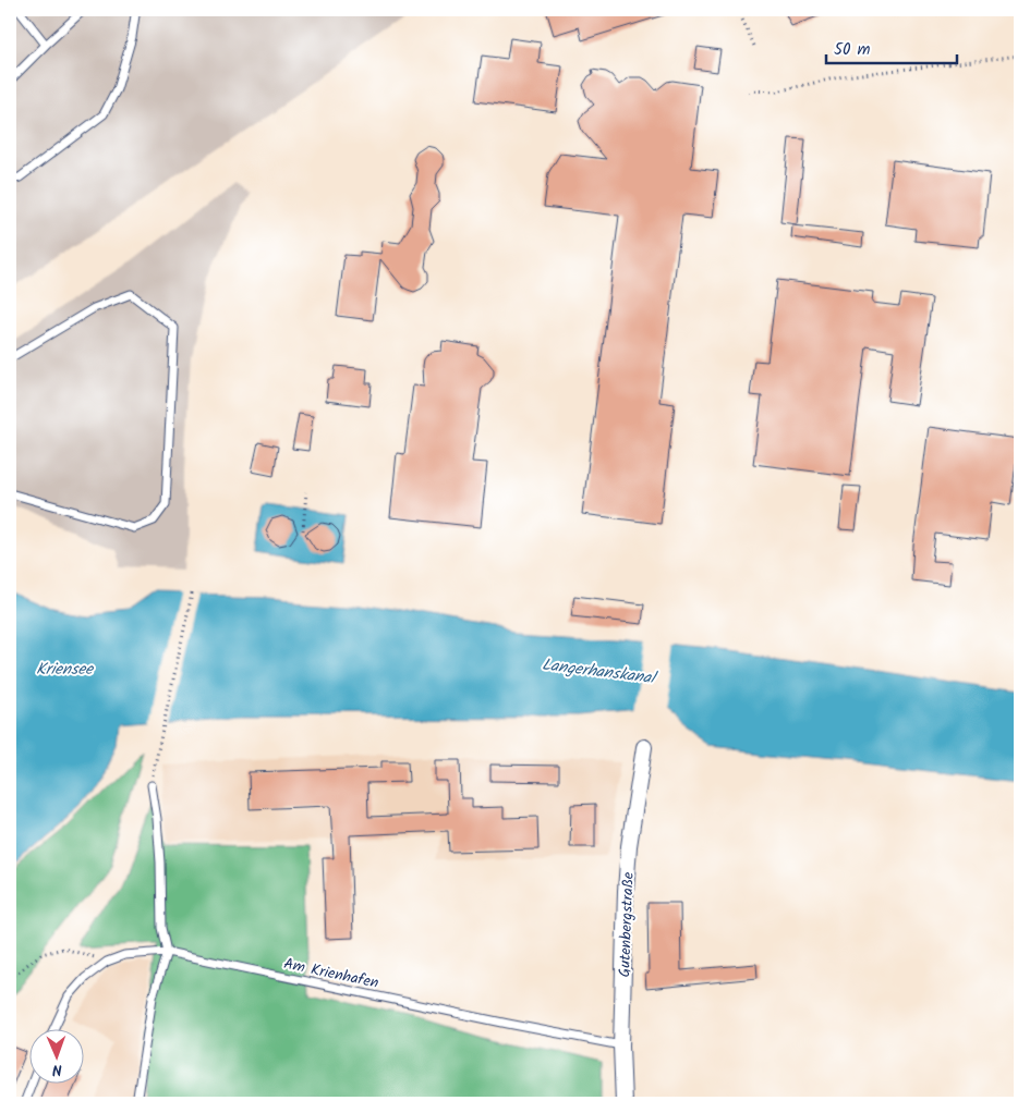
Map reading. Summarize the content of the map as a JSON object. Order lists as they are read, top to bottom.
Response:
{
  "streets": {
    "street": ["Gutenbergstraße"],
    "lane": ["Am Krienhafen"]
  },
  "crossings": [
    ["Gutenbergstraße", "Am Krienhafen"]
  ],
  "water": ["Kriensee", "Langerhanskanal"],
  "scale_bar": "50 m",
  "north": "bottom"
}
